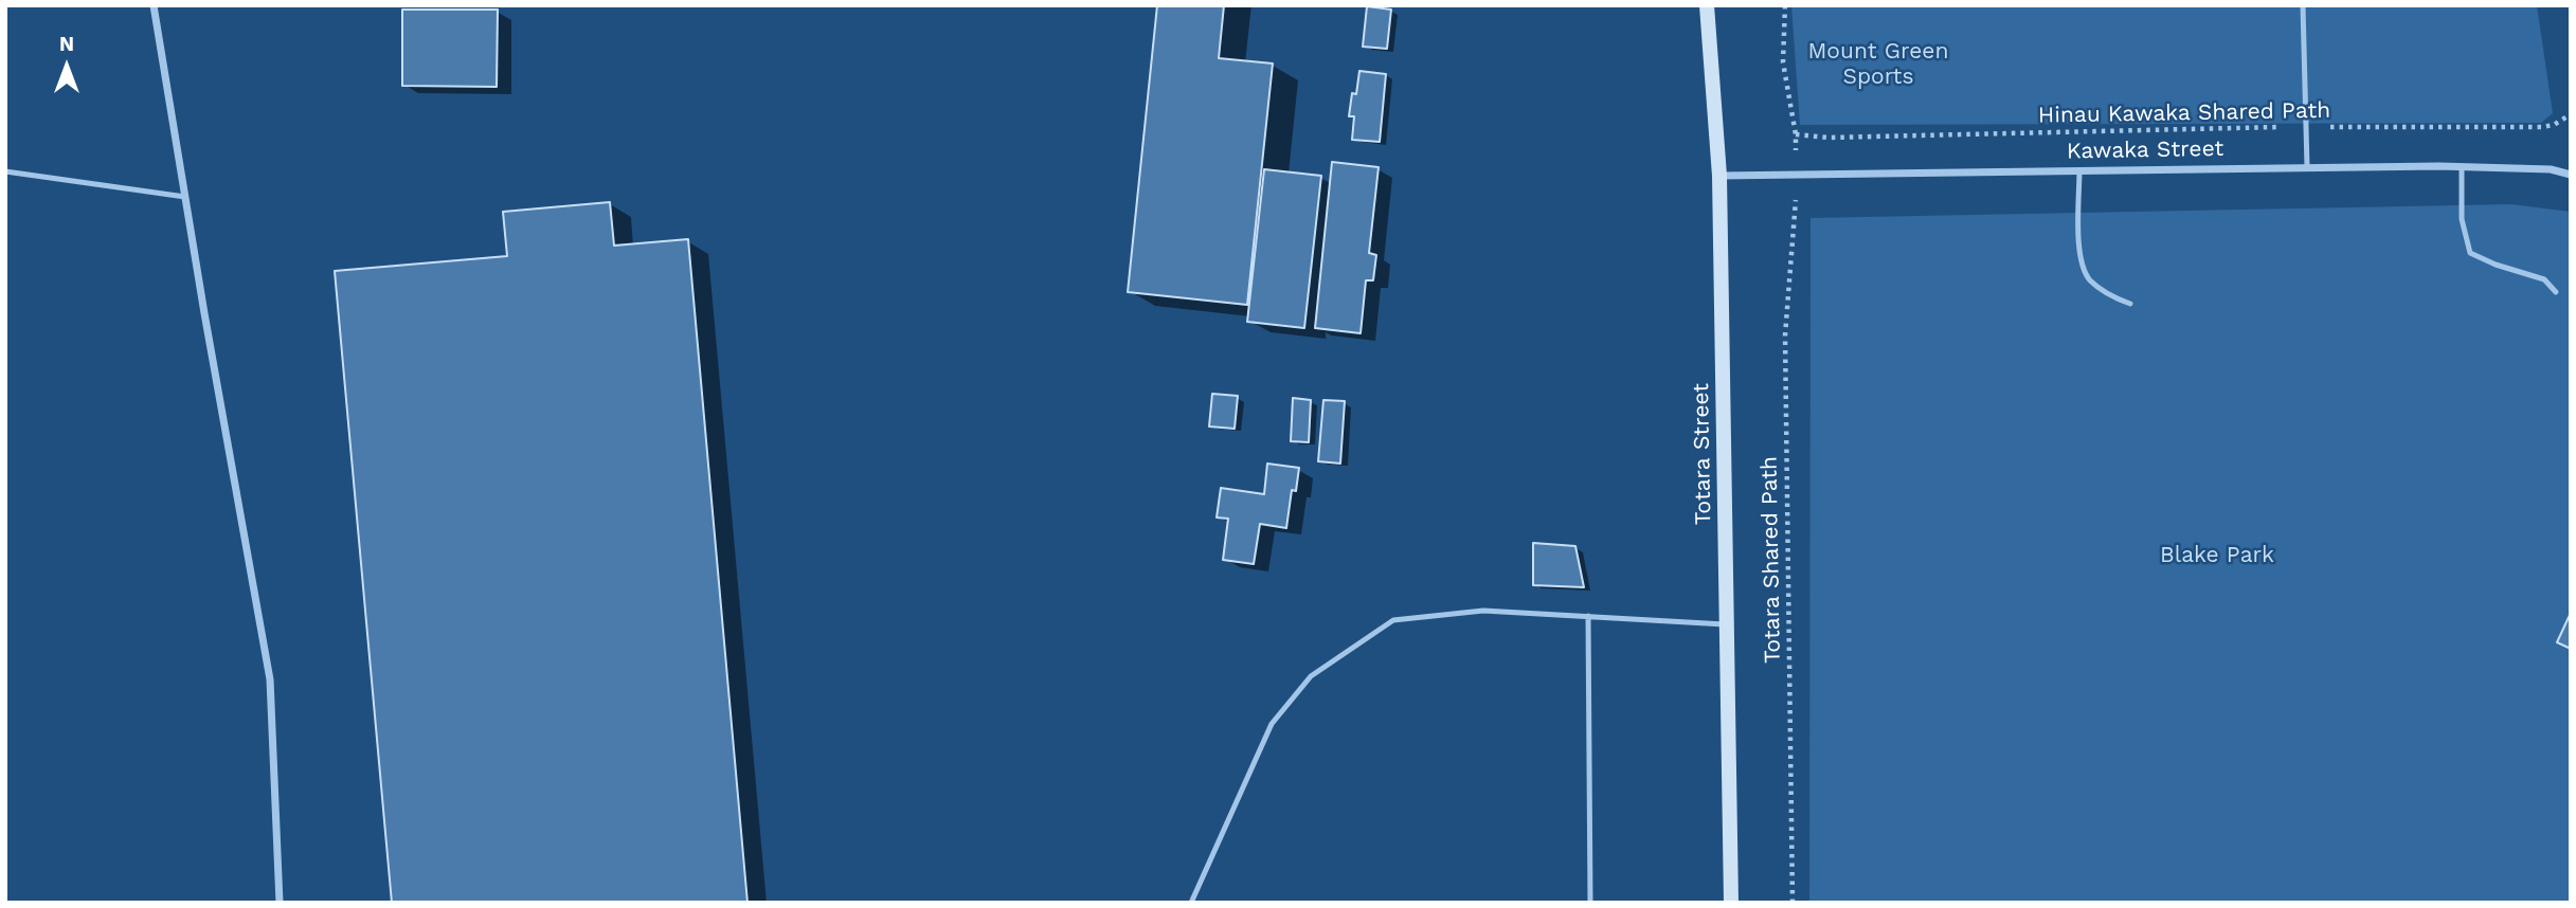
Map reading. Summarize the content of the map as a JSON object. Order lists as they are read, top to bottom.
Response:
{
  "streets": {
    "main road": ["Totara Street"],
    "street": ["Kawaka Street"],
    "path": ["Hinau Kawaka Shared Path", "Totara Shared Path"]
  },
  "crossings": [
    ["Kawaka Street", "Totara Street"]
  ],
  "parks": ["Mount Green Sports", "Blake Park"],
  "north": "top"
}
